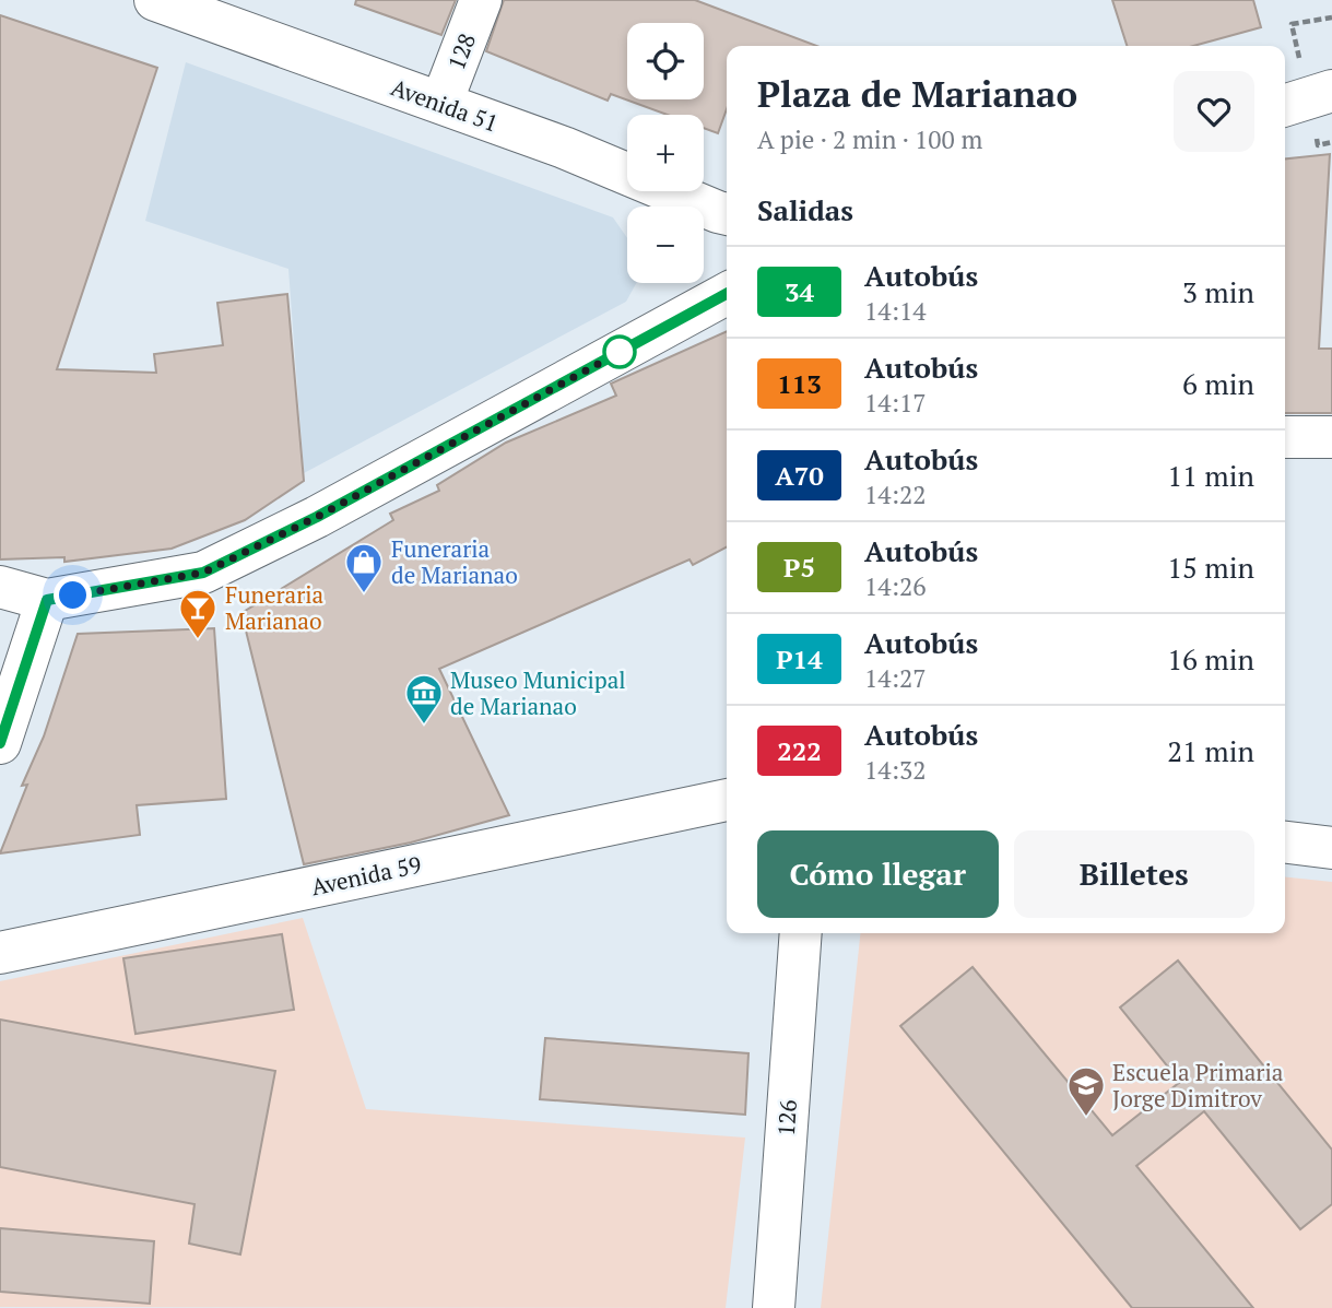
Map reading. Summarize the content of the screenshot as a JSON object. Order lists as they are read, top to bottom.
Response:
{
  "streets": {
    "street": [
      "128",
      "Avenida 51",
      "Avenida 59",
      "126"
    ]
  },
  "crossings": [
    ["128", "Avenida 51"]
  ],
  "places": {
    "shop": ["Funeraria de Marianao"],
    "bar": ["Funeraria Marianao"],
    "museum": ["Museo Municipal de Marianao"],
    "school or university": ["Escuela Primaria Jorge Dimitrov"]
  },
  "lines": ["bus line 34"],
  "page": {
    "map_buttons": ["+", "−"],
    "heading": [
      ["Plaza de Marianao", "A pie · 2 min · 100 m"],
      "Salidas"
    ],
    "list": [
      {
        "mark": "34",
        "name": "Autobús",
        "note": "14:14",
        "value": "3 min"
      },
      {
        "mark": "113",
        "name": "Autobús",
        "note": "14:17",
        "value": "6 min"
      },
      {
        "mark": "A70",
        "name": "Autobús",
        "note": "14:22",
        "value": "11 min"
      },
      {
        "mark": "P5",
        "name": "Autobús",
        "note": "14:26",
        "value": "15 min"
      },
      {
        "mark": "P14",
        "name": "Autobús",
        "note": "14:27",
        "value": "16 min"
      },
      {
        "mark": "222",
        "name": "Autobús",
        "note": "14:32",
        "value": "21 min"
      }
    ],
    "buttons": ["Cómo llegar", "Billetes"]
  }
}
